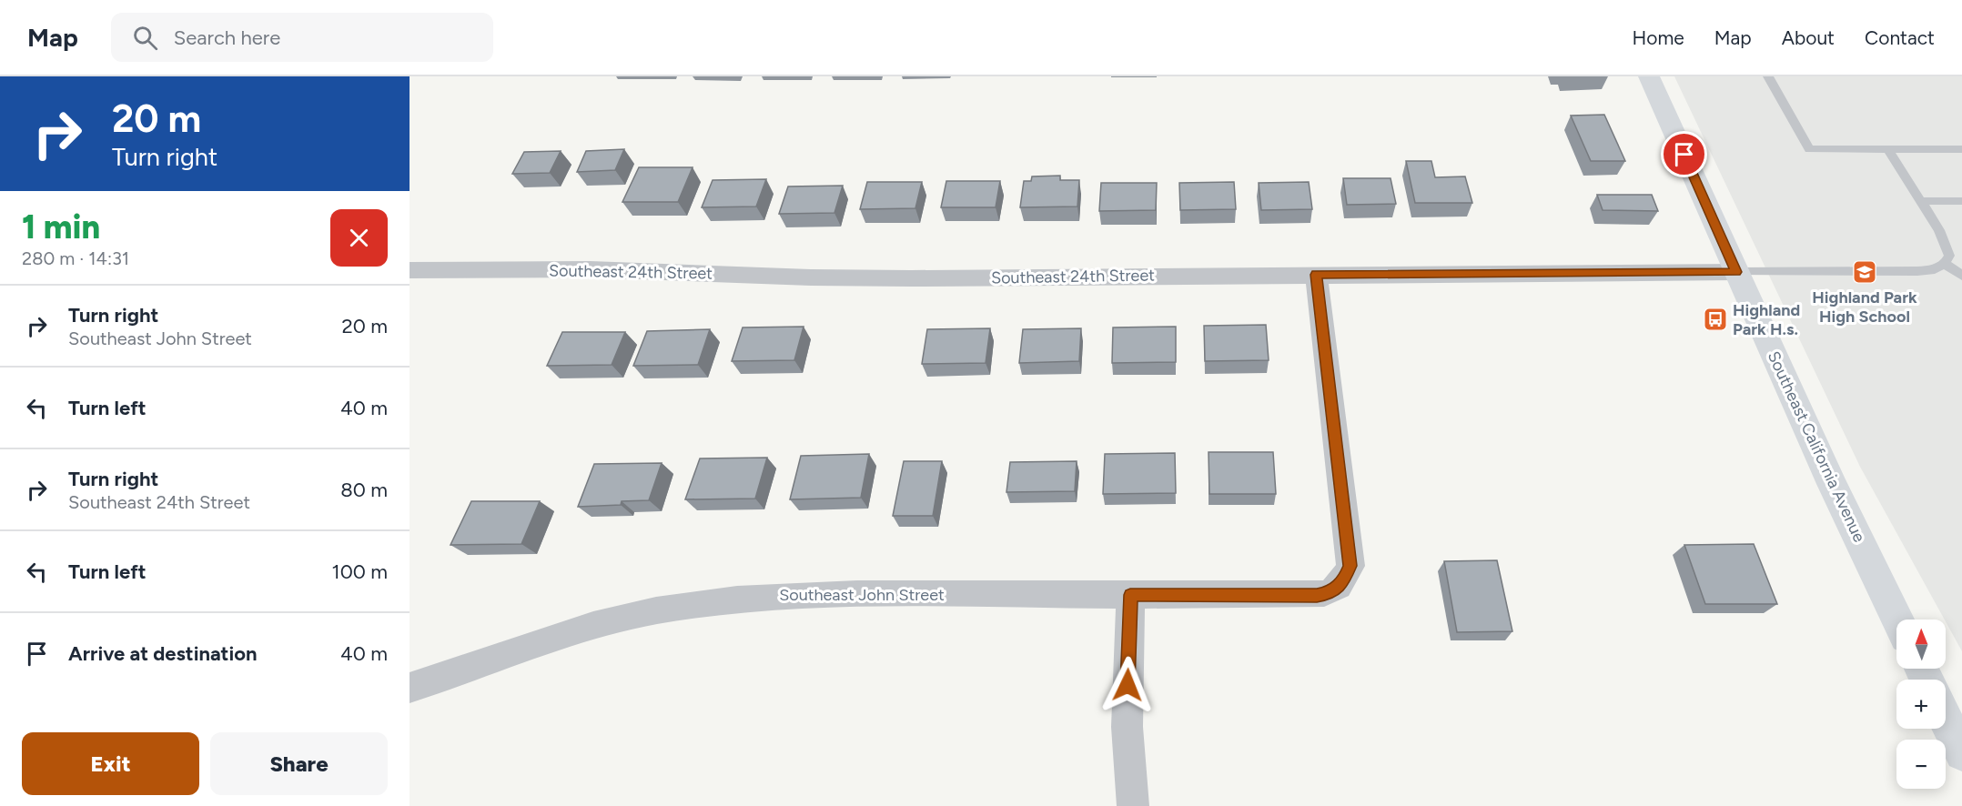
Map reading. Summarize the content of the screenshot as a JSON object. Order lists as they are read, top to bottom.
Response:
{
  "streets": {
    "main road": ["Southeast California Avenue"],
    "street": ["Southeast 24th Street", "Southeast John Street"]
  },
  "crossings": [
    ["Southeast 24th Street", "Southeast California Avenue"],
    ["Southeast 24th Street", "Southeast John Street"]
  ],
  "places": {
    "school or university": ["Highland Park High School"],
    "bus stop": ["Highland Park H.s."]
  },
  "north": "top",
  "page": {
    "header": "Map",
    "search": "Search here",
    "nav": [
      "Home",
      "Map",
      "About",
      "Contact"
    ],
    "turn": ["20 m", "Turn right"],
    "heading": ["1 min", "280 m · 14:31"],
    "list": [
      {
        "name": "Turn right",
        "note": "Southeast John Street",
        "value": "20 m"
      },
      {
        "name": "Turn left",
        "value": "40 m"
      },
      {
        "name": "Turn right",
        "note": "Southeast 24th Street",
        "value": "80 m"
      },
      {
        "name": "Turn left",
        "value": "100 m"
      },
      {
        "name": "Arrive at destination",
        "value": "40 m"
      }
    ],
    "map_buttons": ["+", "−"],
    "buttons": ["Exit", "Share"]
  }
}
